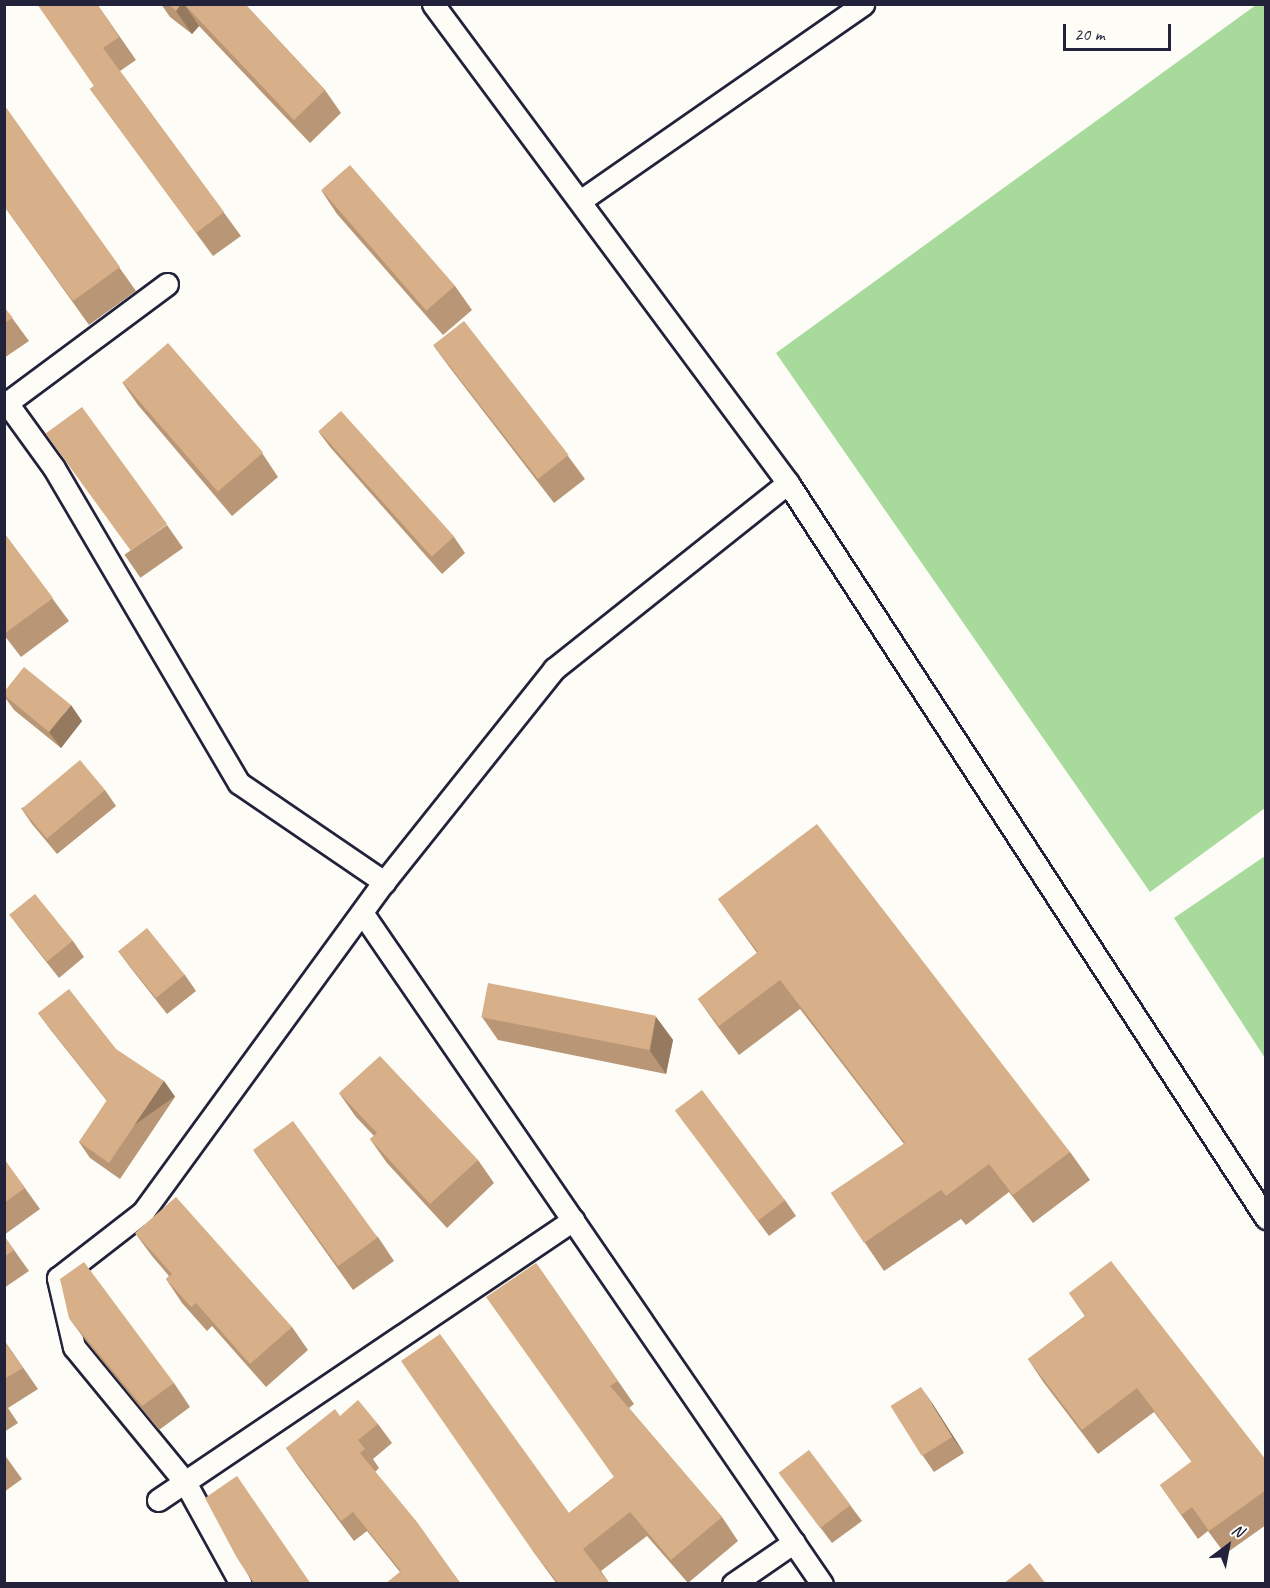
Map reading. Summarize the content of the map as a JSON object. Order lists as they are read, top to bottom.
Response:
{
  "scale_bar": "20 m",
  "north": "top right"
}
